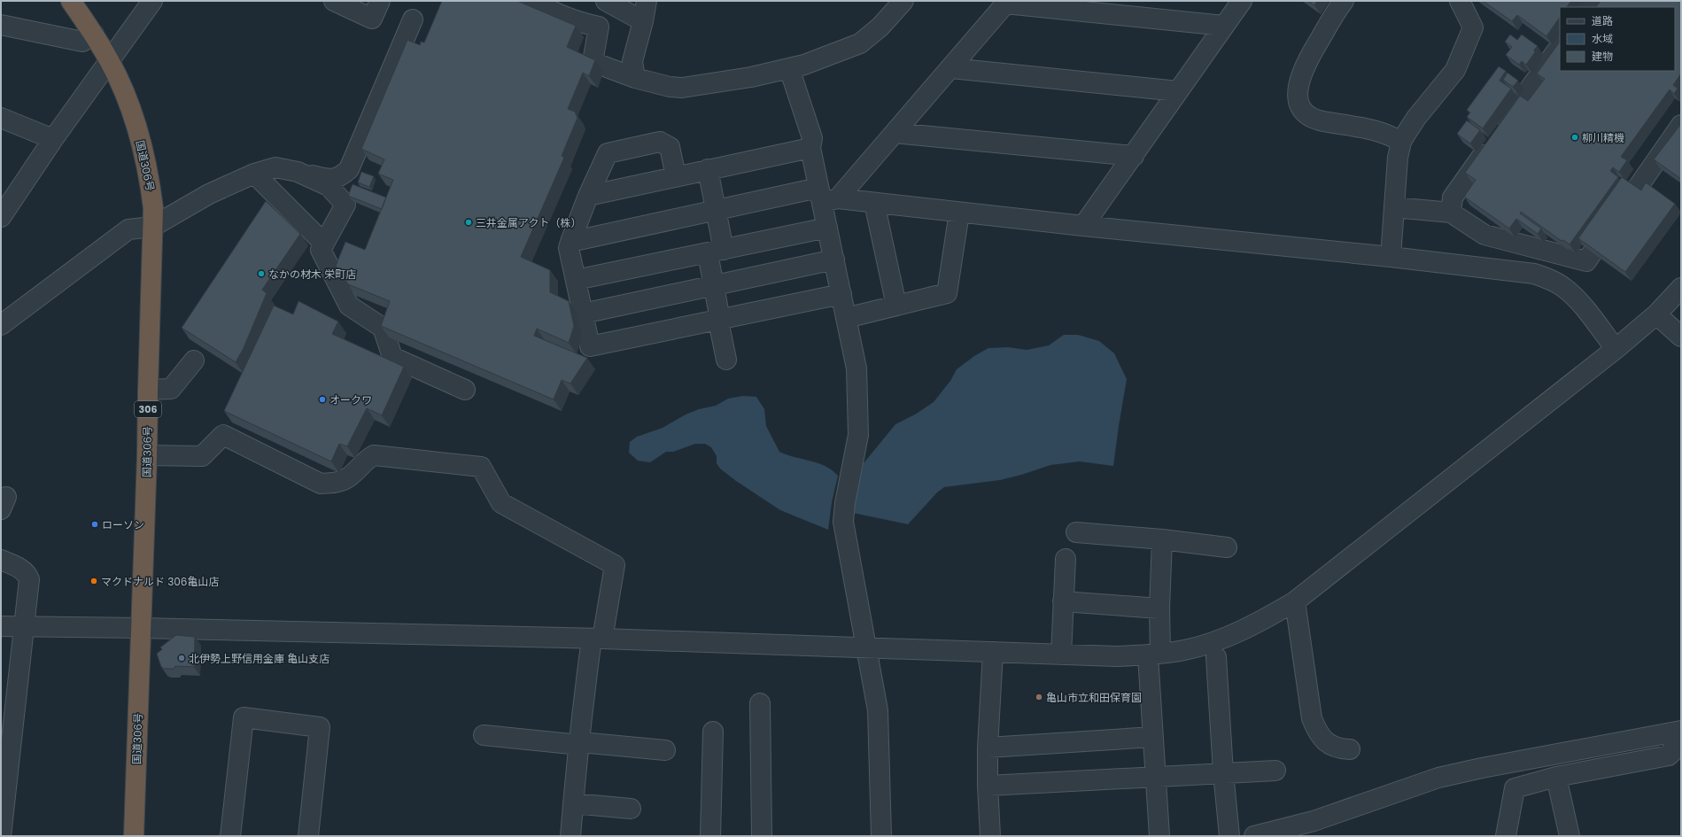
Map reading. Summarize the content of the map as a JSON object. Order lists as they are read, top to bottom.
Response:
{
  "streets": {
    "highway": ["国道306号", "306"]
  },
  "places": [
    "柳川精機",
    "三井金属アクト（株）",
    "なかの材木 栄町店",
    "オークワ",
    "ローソン",
    "マクドナルド 306亀山店",
    "北伊勢上野信用金庫 亀山支店",
    "亀山市立和田保育園"
  ],
  "legend": ["道路", "水域", "建物"]
}
